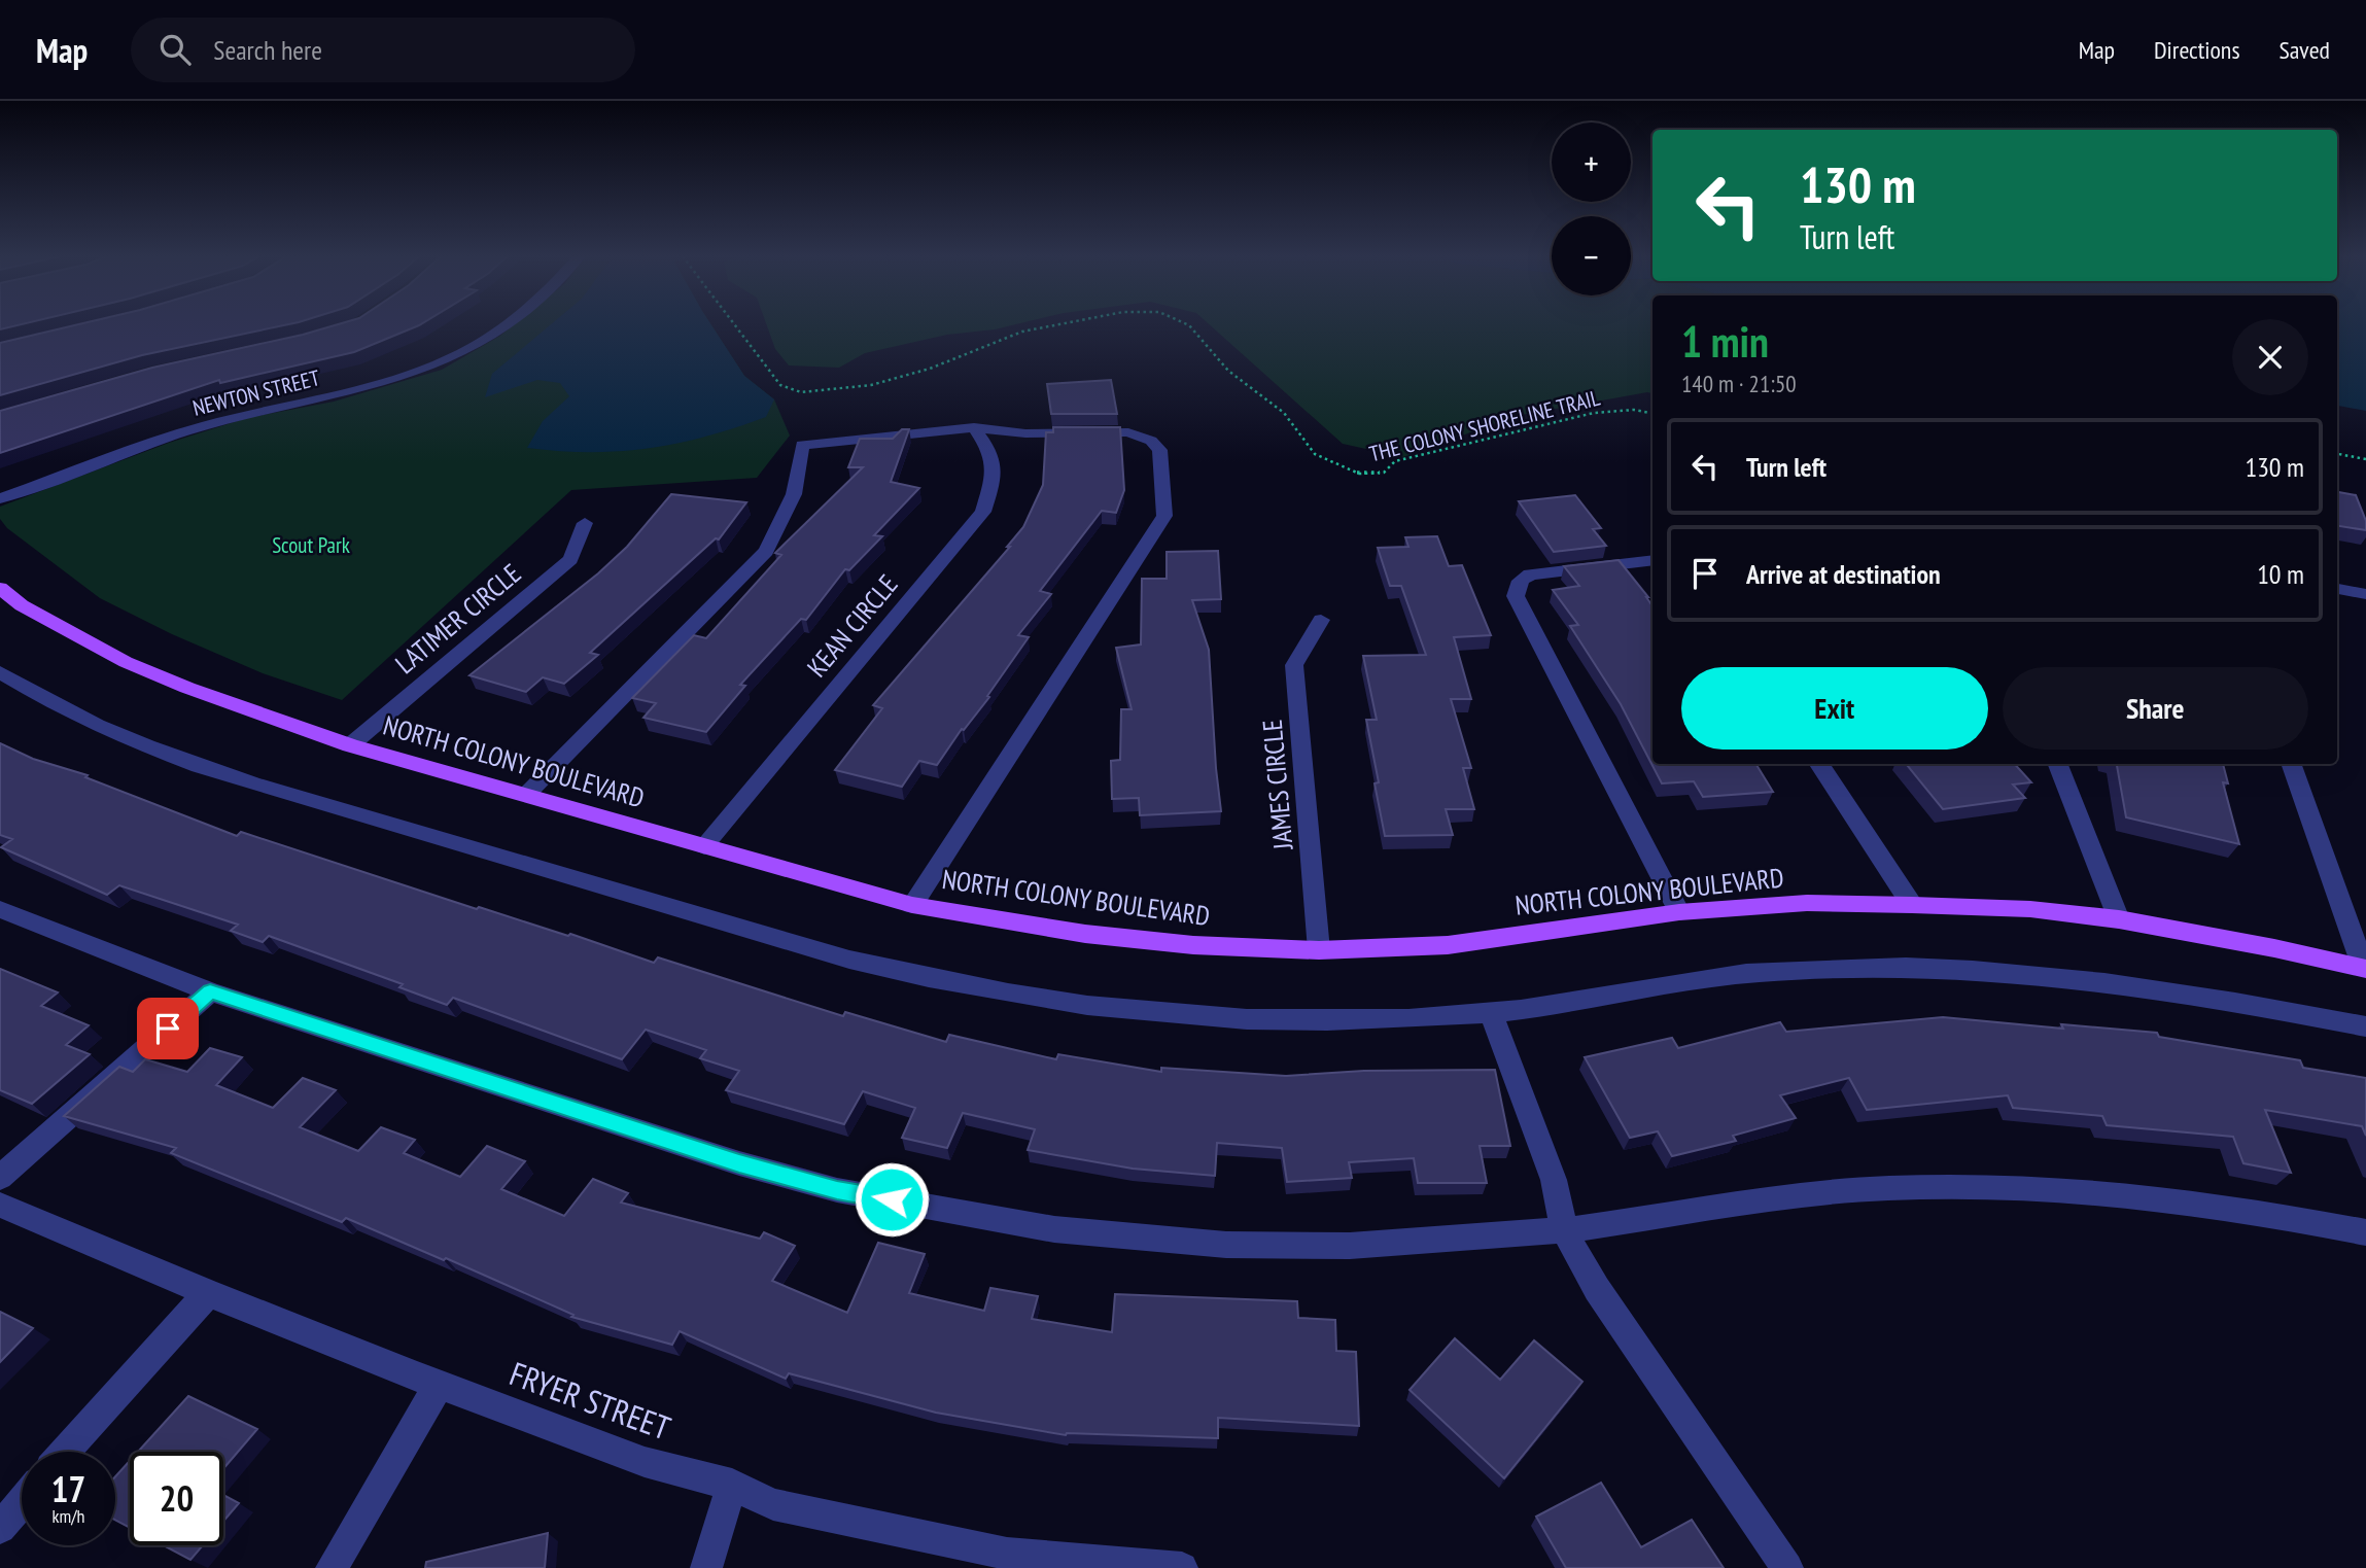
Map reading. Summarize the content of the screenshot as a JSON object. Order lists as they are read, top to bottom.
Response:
{
  "streets": {
    "main road": ["NORTH COLONY BOULEVARD"],
    "street": [
      "NEWTON STREET",
      "LATIMER CIRCLE",
      "KEAN CIRCLE",
      "JAMES CIRCLE",
      "FRYER STREET"
    ],
    "path": ["THE COLONY SHORELINE TRAIL"]
  },
  "crossings": [
    ["LATIMER CIRCLE", "NORTH COLONY BOULEVARD"],
    ["KEAN CIRCLE", "NORTH COLONY BOULEVARD"],
    ["NORTH COLONY BOULEVARD", "JAMES CIRCLE"]
  ],
  "parks": ["Scout Park"],
  "page": {
    "header": "Map",
    "search": "Search here",
    "nav": ["Map", "Directions", "Saved"],
    "map_buttons": ["+", "−"],
    "turn": ["130 m", "Turn left"],
    "heading": ["1 min", "140 m · 21:50"],
    "list": [
      {
        "name": "Turn left",
        "value": "130 m"
      },
      {
        "name": "Arrive at destination",
        "value": "10 m"
      }
    ],
    "buttons": ["Exit", "Share"],
    "speed": "17 km/h",
    "limit": "20"
  }
}
